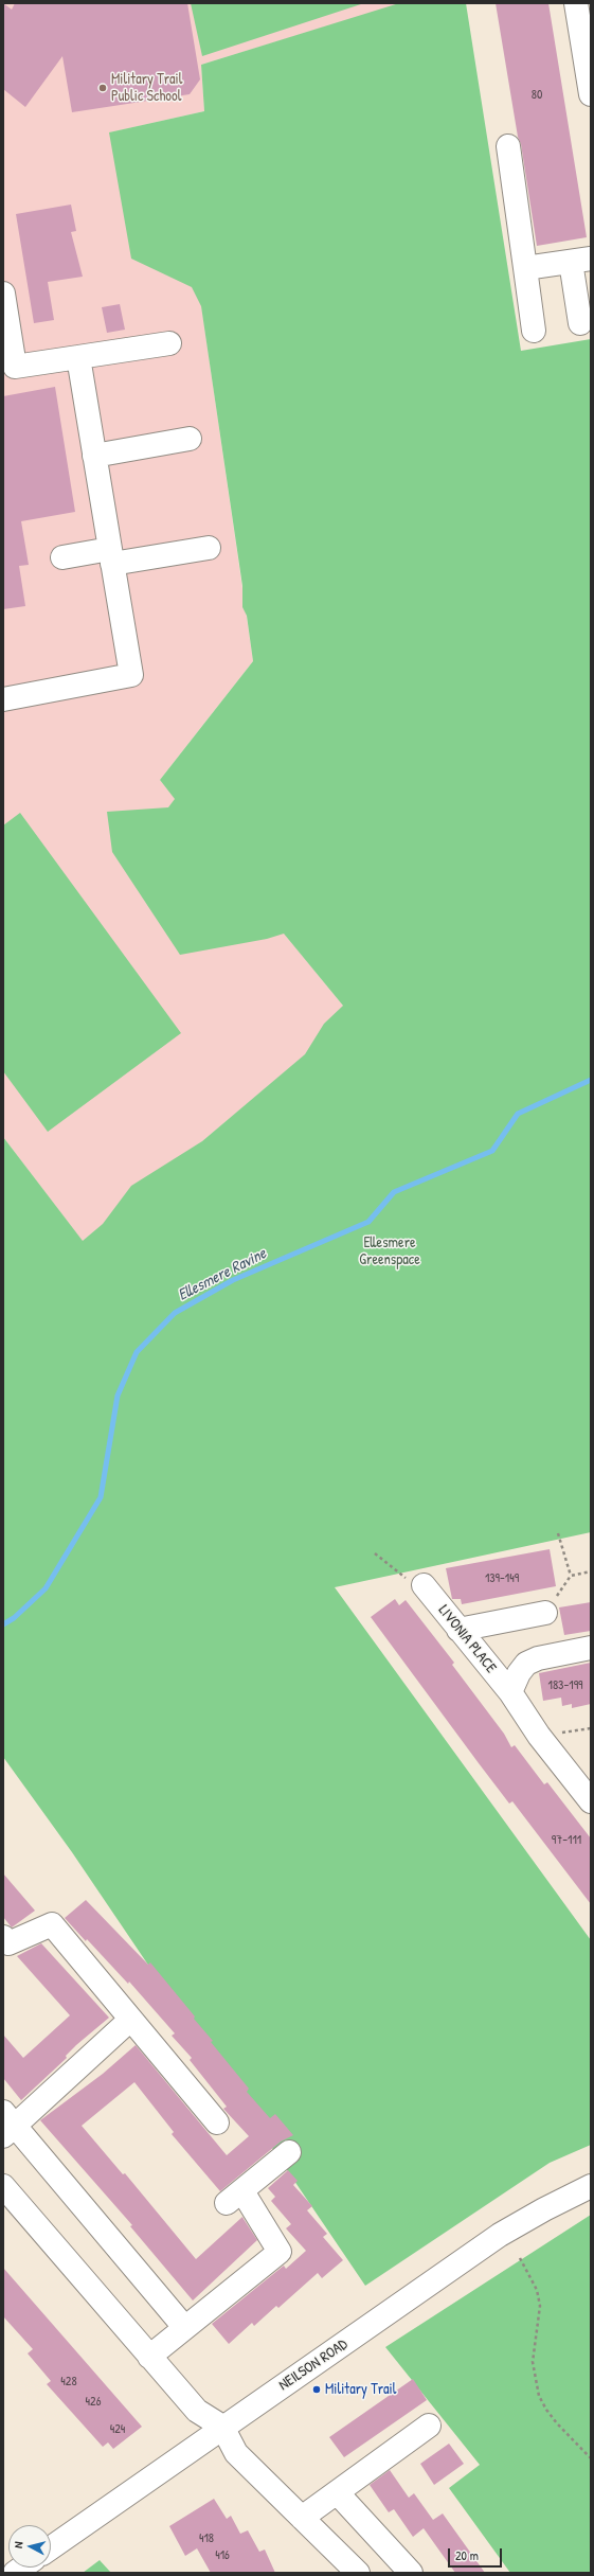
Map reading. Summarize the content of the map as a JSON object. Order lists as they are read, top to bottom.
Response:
{
  "streets": {
    "main road": ["LIVONIA PLACE", "NEILSON ROAD"]
  },
  "water": ["Ellesmere Ravine"],
  "parks": ["Ellesmere Greenspace"],
  "places": ["Military Trail Public School", "Military Trail"],
  "house_numbers": [
    "80",
    "139-149",
    "183-199",
    "97-111",
    "428",
    "426",
    "424",
    "418",
    "416"
  ],
  "scale_bar": "20 m",
  "north": "left"
}
